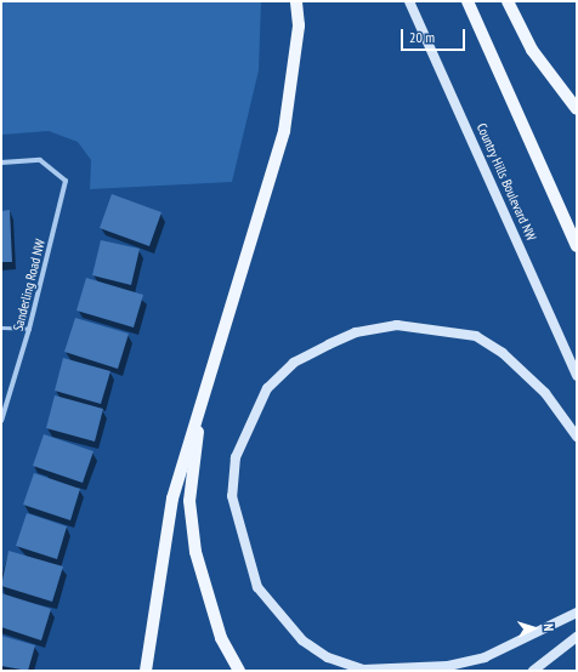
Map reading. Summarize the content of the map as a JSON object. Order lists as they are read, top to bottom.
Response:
{
  "streets": {
    "main road": ["Country Hills Boulevard NW"],
    "street": ["Sanderling Road NW"]
  },
  "scale_bar": "20 m",
  "north": "right"
}
